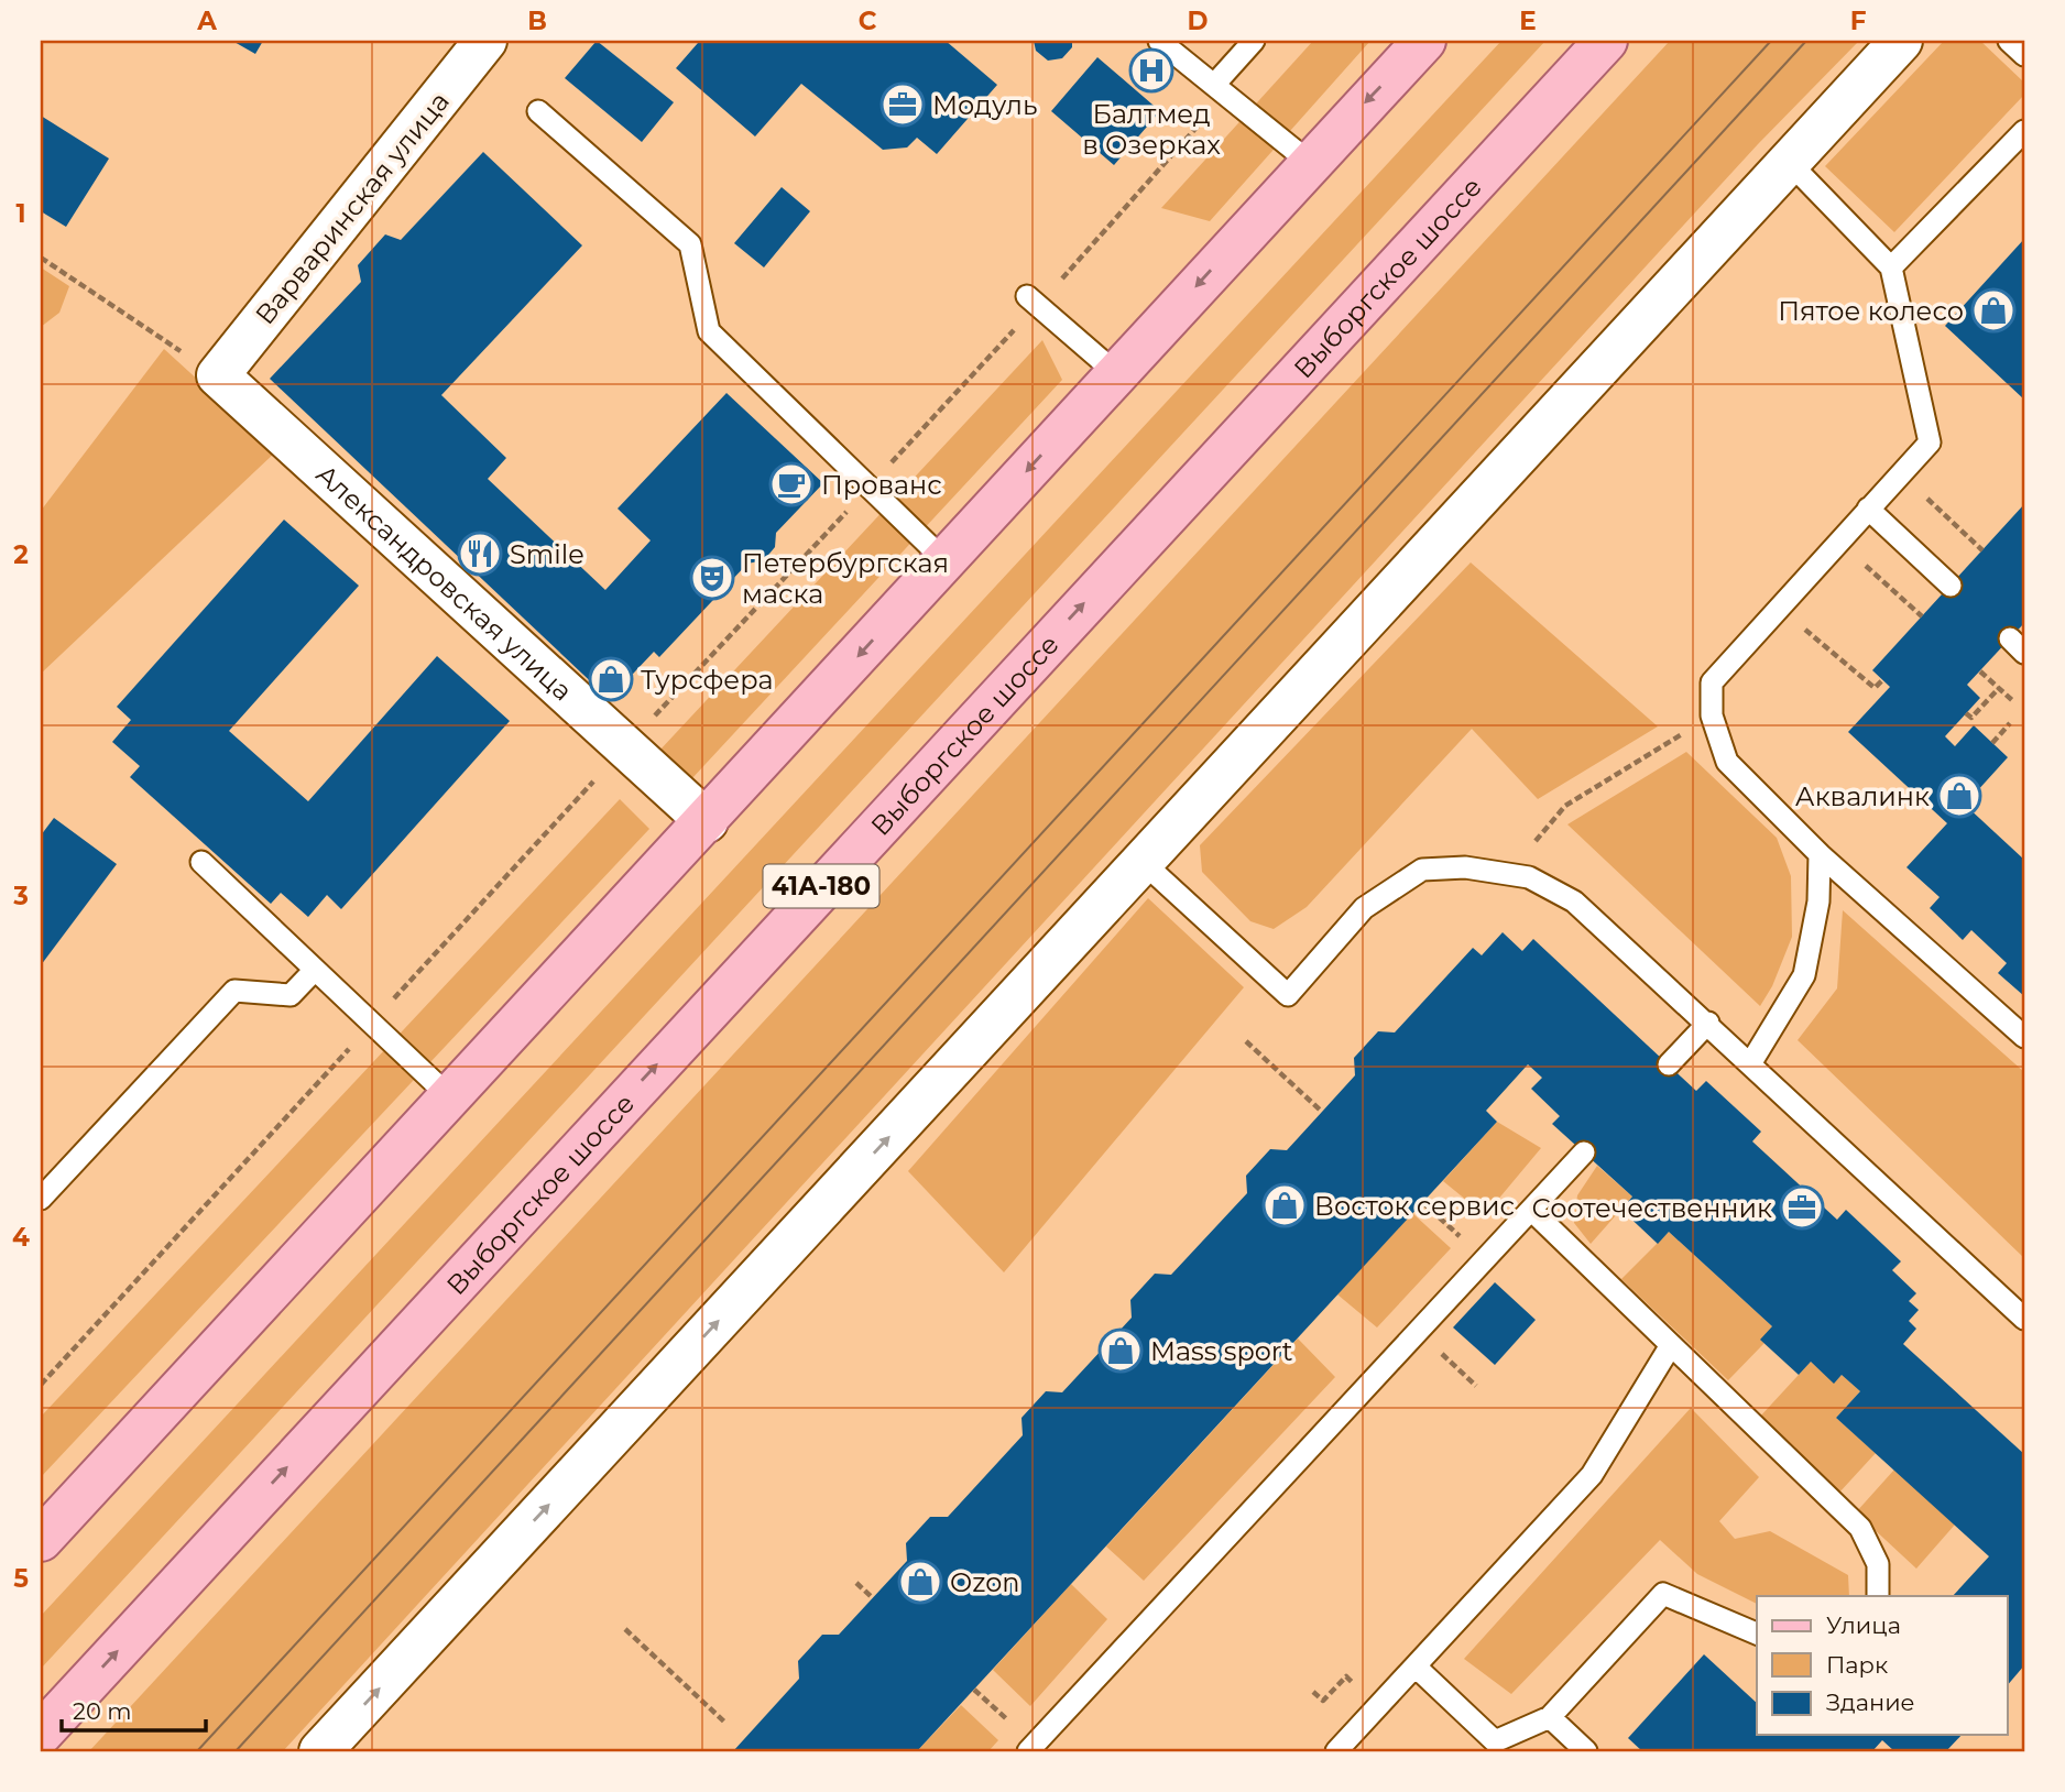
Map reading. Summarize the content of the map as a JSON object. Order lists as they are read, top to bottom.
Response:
{
  "streets": {
    "main road": ["Выборгское шоссе", "41А-180"],
    "street": ["Варваринская улица", "Александровская улица"]
  },
  "crossings": [
    ["Варваринская улица", "Александровская улица"]
  ],
  "places": {
    "hospital": ["Балтмед в Озерках"],
    "office": ["Модуль", "Соотечественник"],
    "shop": [
      "Пятое колесо",
      "Турсфера",
      "Аквалинк",
      "Восток сервис",
      "Mass sport",
      "Ozon"
    ],
    "cafe": ["Прованс"],
    "restaurant": ["Smile"],
    "theatre": ["Петербургская маска"]
  },
  "legend": ["Улица", "Парк", "Здание"],
  "scale_bar": "20 m",
  "grid": {
    "columns": [
      "A",
      "B",
      "C",
      "D",
      "E",
      "F"
    ],
    "rows": [
      "1",
      "2",
      "3",
      "4",
      "5"
    ]
  }
}
